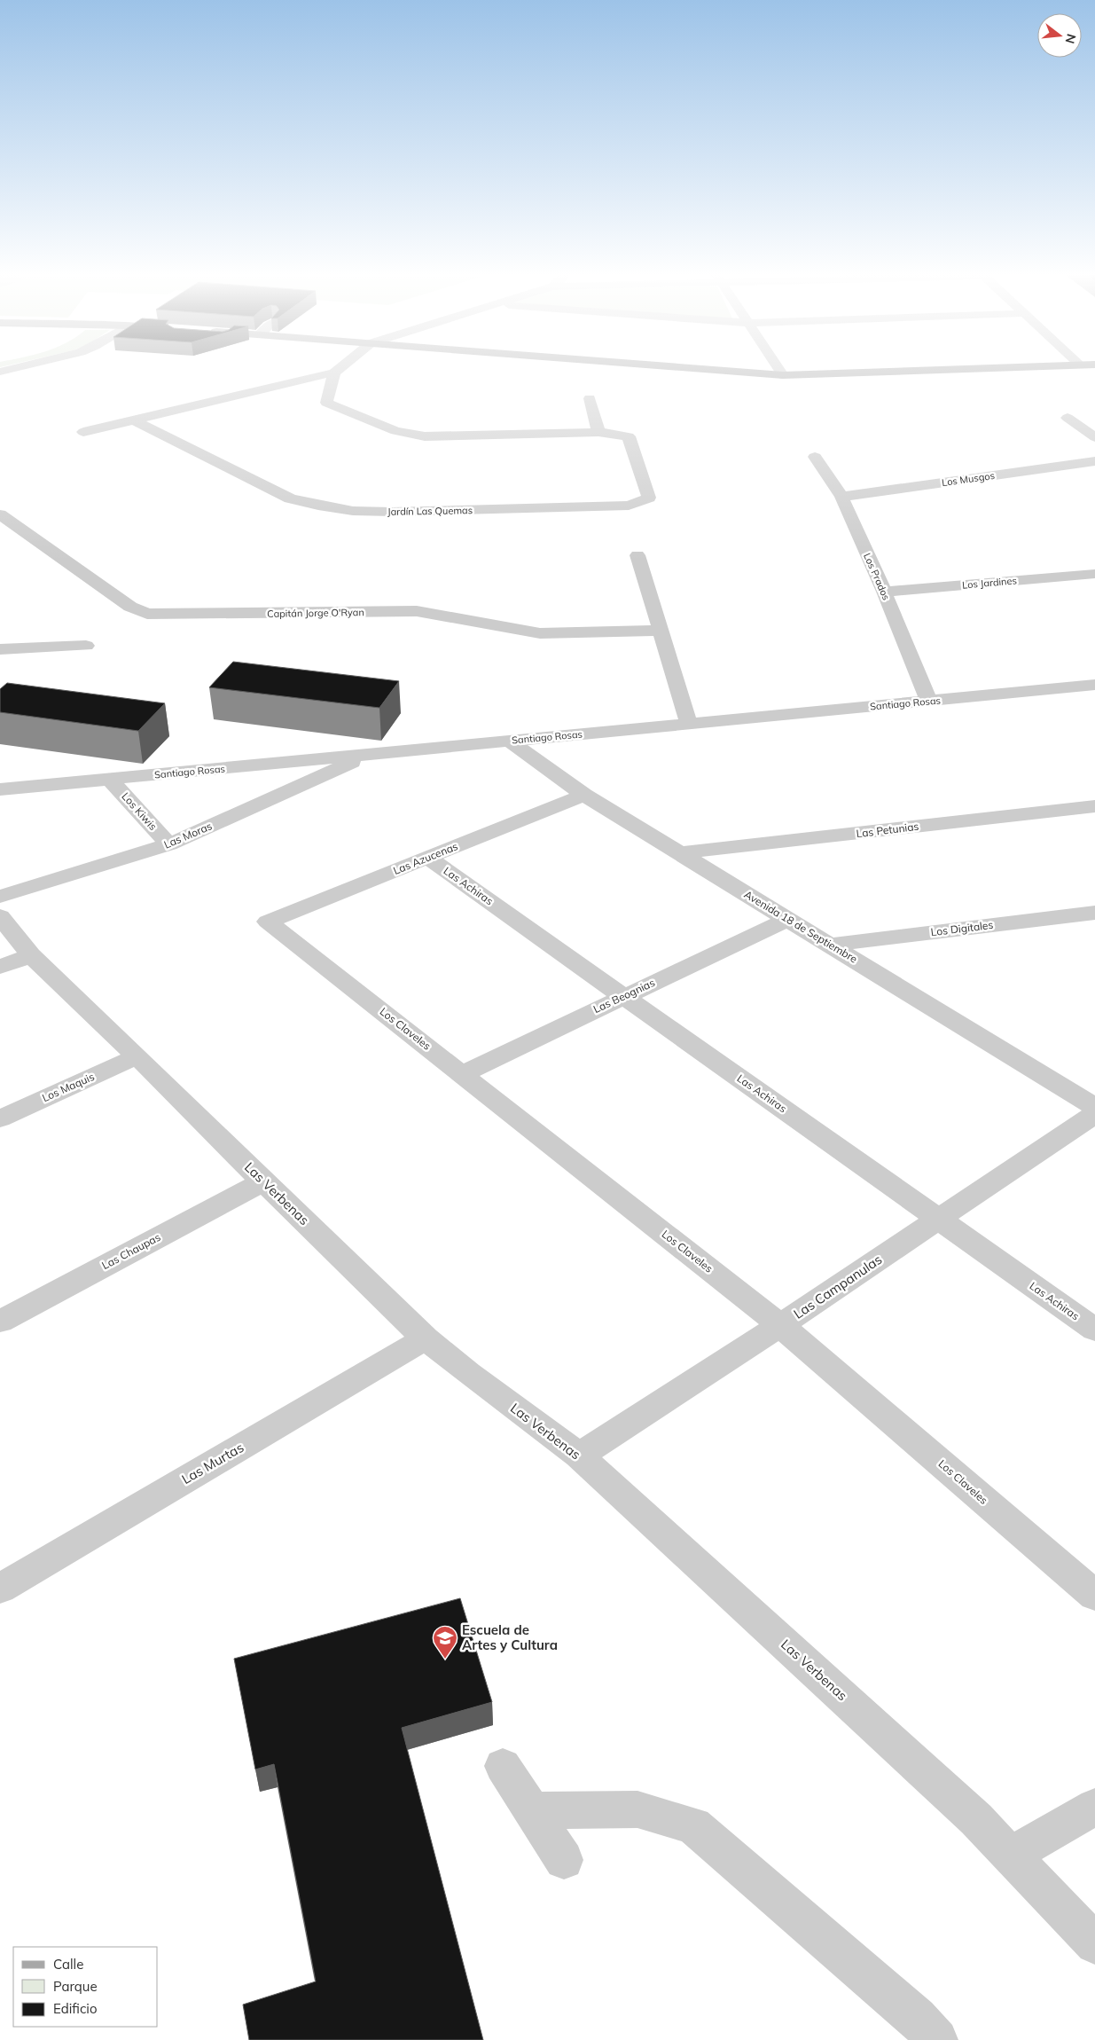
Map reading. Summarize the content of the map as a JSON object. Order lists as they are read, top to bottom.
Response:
{
  "streets": {
    "street": [
      "Los Musgos",
      "Jardín Las Quemas",
      "Los Prados",
      "Los Jardines",
      "Capitán Jorge O'Ryan",
      "Santiago Rosas",
      "Los Kiwis",
      "Las Petunias",
      "Las Moras",
      "Las Azucenas",
      "Las Achiras",
      "Avenida 18 de Septiembre",
      "Los Digitales",
      "Las Beognias",
      "Los Claveles",
      "Los Maquis",
      "Las Verbenas",
      "Las Chaupas",
      "Las Campanulas",
      "Las Murtas"
    ]
  },
  "crossings": [
    ["Los Musgos", "Los Prados"],
    ["Los Prados", "Los Jardines"],
    ["Los Prados", "Santiago Rosas"],
    ["Santiago Rosas", "Los Kiwis"],
    ["Santiago Rosas", "Las Moras"],
    ["Santiago Rosas", "Avenida 18 de Septiembre"],
    ["Los Kiwis", "Las Moras"],
    ["Las Petunias", "Avenida 18 de Septiembre"],
    ["Las Azucenas", "Las Achiras"],
    ["Las Azucenas", "Avenida 18 de Septiembre"],
    ["Las Azucenas", "Los Claveles"],
    ["Las Achiras", "Las Beognias"],
    ["Las Achiras", "Las Campanulas"],
    ["Avenida 18 de Septiembre", "Los Digitales"],
    ["Avenida 18 de Septiembre", "Las Beognias"],
    ["Las Beognias", "Los Claveles"],
    ["Los Claveles", "Las Campanulas"],
    ["Los Maquis", "Las Verbenas"],
    ["Las Verbenas", "Las Chaupas"],
    ["Las Verbenas", "Las Campanulas"],
    ["Las Verbenas", "Las Murtas"]
  ],
  "places": {
    "school or university": ["Escuela de Artes y Cultura"]
  },
  "legend": ["Calle", "Parque", "Edificio"],
  "north": "right"
}
